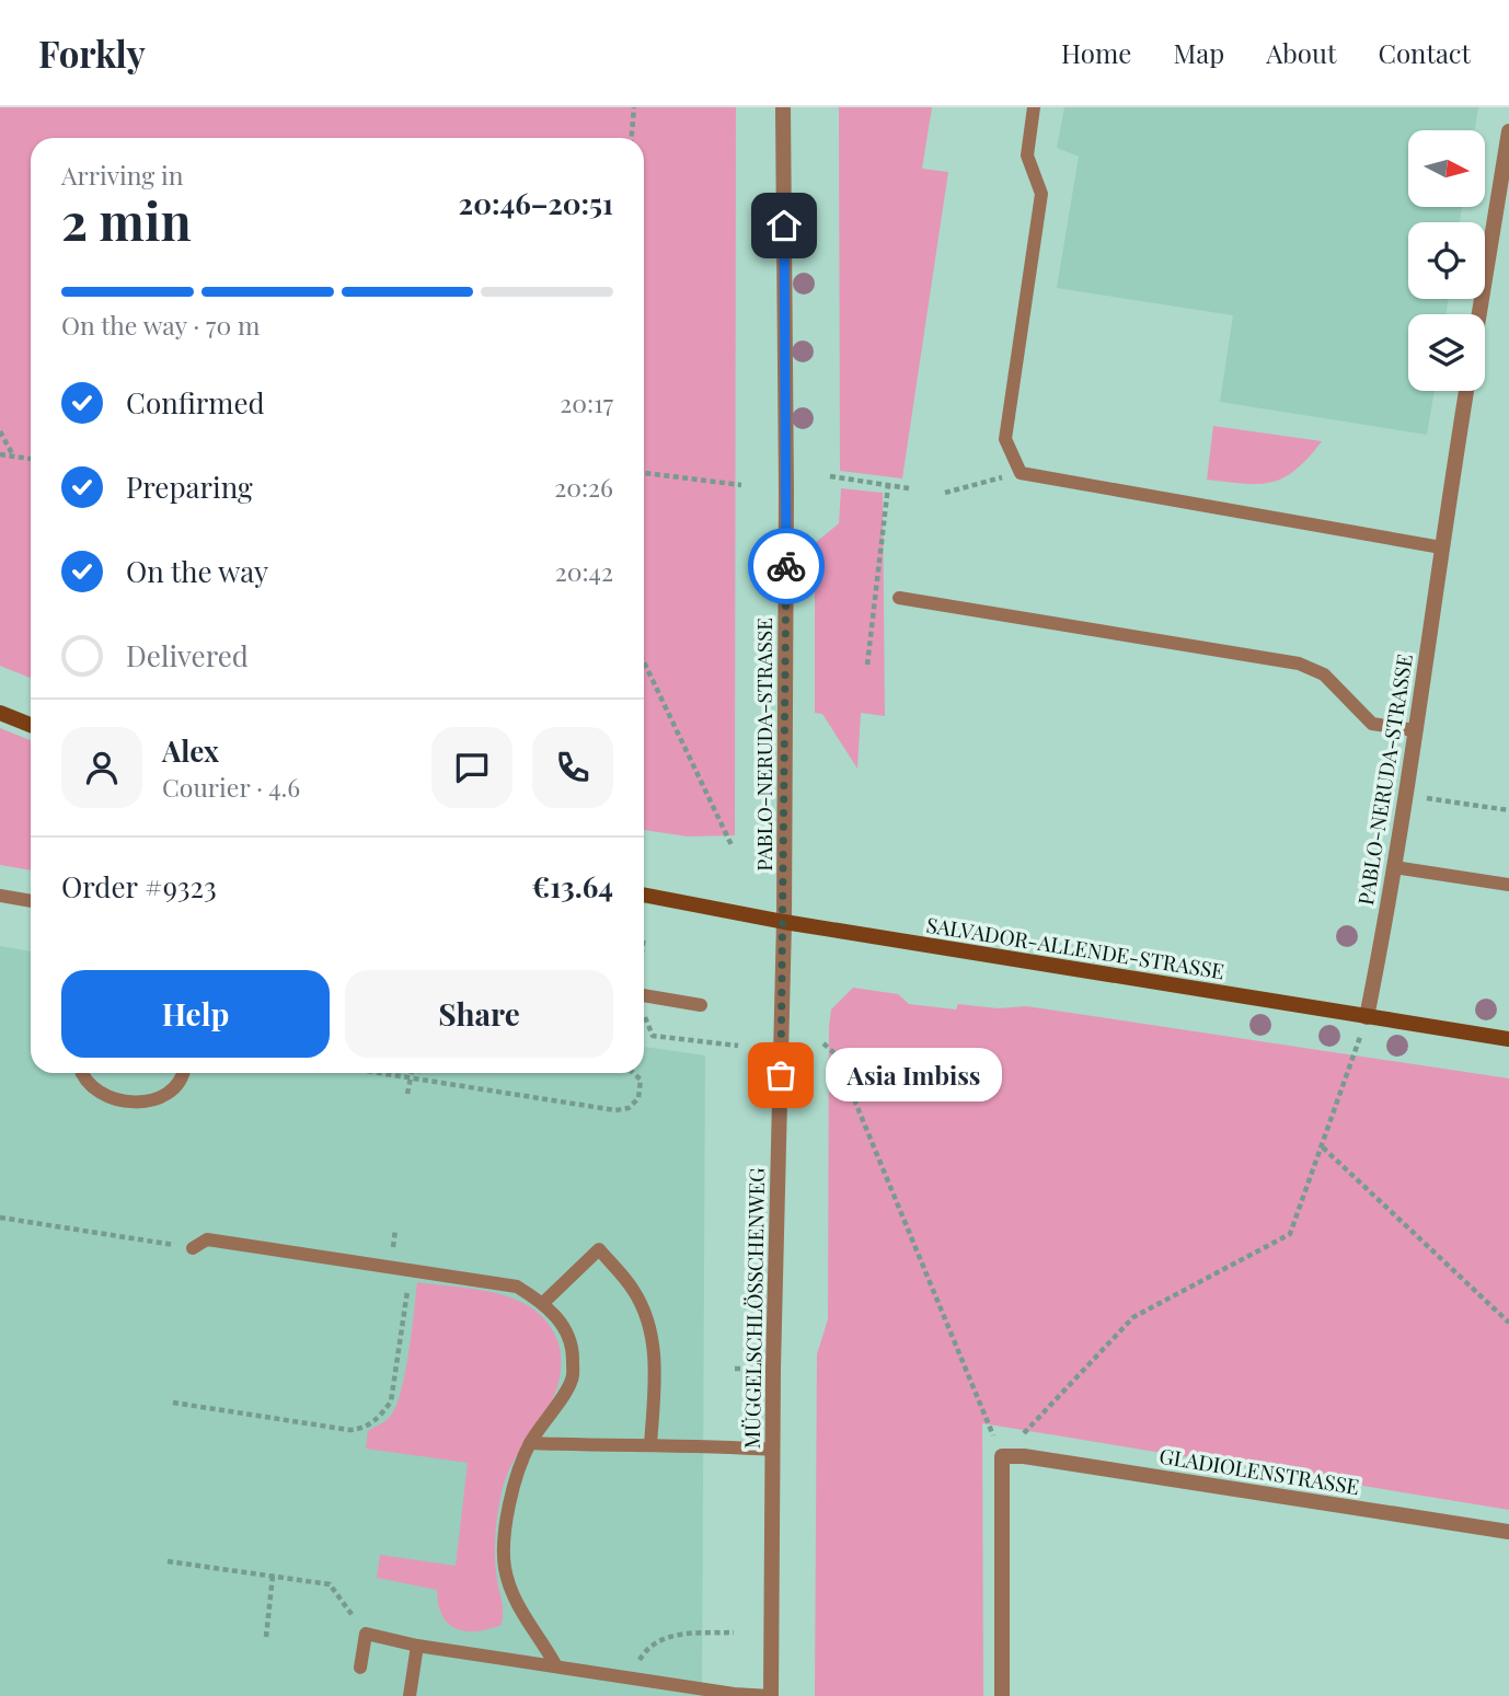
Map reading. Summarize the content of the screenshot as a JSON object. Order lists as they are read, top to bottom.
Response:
{
  "streets": {
    "main road": ["SALVADOR-ALLENDE-STRASSE"],
    "street": ["PABLO-NERUDA-STRASSE", "MÜGGELSCHLÖSSCHENWEG", "GLADIOLENSTRASSE"]
  },
  "crossings": [
    ["PABLO-NERUDA-STRASSE", "SALVADOR-ALLENDE-STRASSE"],
    ["PABLO-NERUDA-STRASSE", "MÜGGELSCHLÖSSCHENWEG"],
    ["SALVADOR-ALLENDE-STRASSE", "MÜGGELSCHLÖSSCHENWEG"]
  ],
  "places": ["Asia Imbiss"],
  "north": "right",
  "page": {
    "header": "Forkly",
    "nav": [
      "Home",
      "Map",
      "About",
      "Contact"
    ],
    "heading": ["2 min", "Arriving in", "20:46–20:51"],
    "panel": [
      "Alex",
      "Courier · 4.6",
      "Order #9323",
      "€13.64"
    ],
    "bar": "On the way · 70 m",
    "list": [
      ["Confirmed", "20:17"],
      ["Preparing", "20:26"],
      ["On the way", "20:42"],
      "Delivered"
    ],
    "buttons": ["Help", "Share"],
    "bubble": "Asia Imbiss"
  }
}
